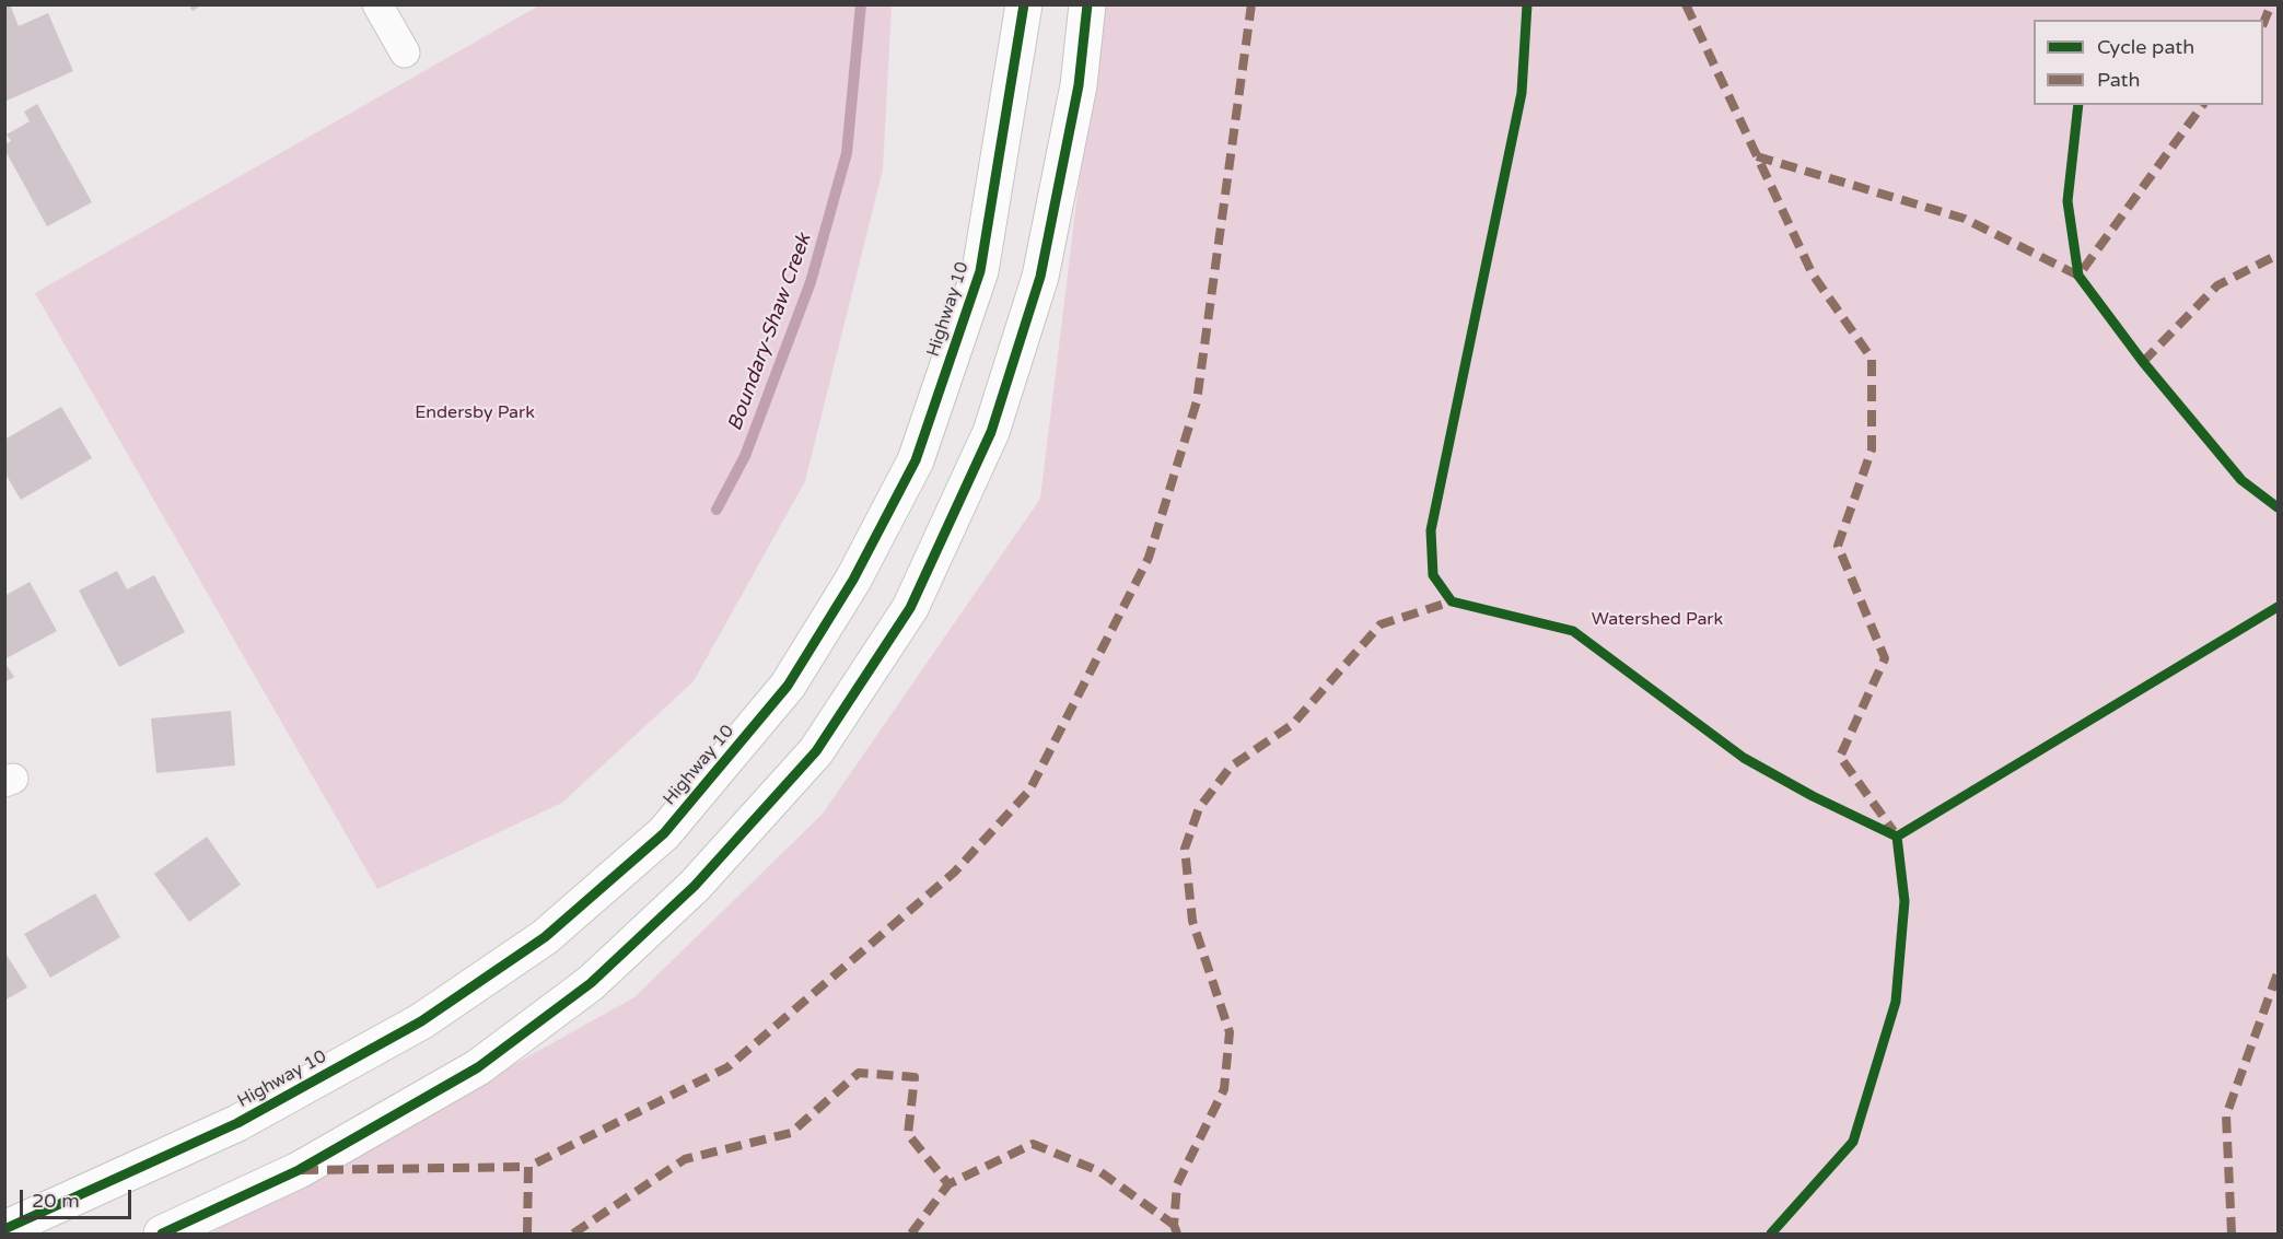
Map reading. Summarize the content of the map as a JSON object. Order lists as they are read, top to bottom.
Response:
{
  "streets": {
    "highway": ["Highway 10"]
  },
  "water": ["Boundary-Shaw Creek"],
  "parks": ["Endersby Park", "Watershed Park"],
  "legend": ["Cycle path", "Path"],
  "scale_bar": "20 m"
}
